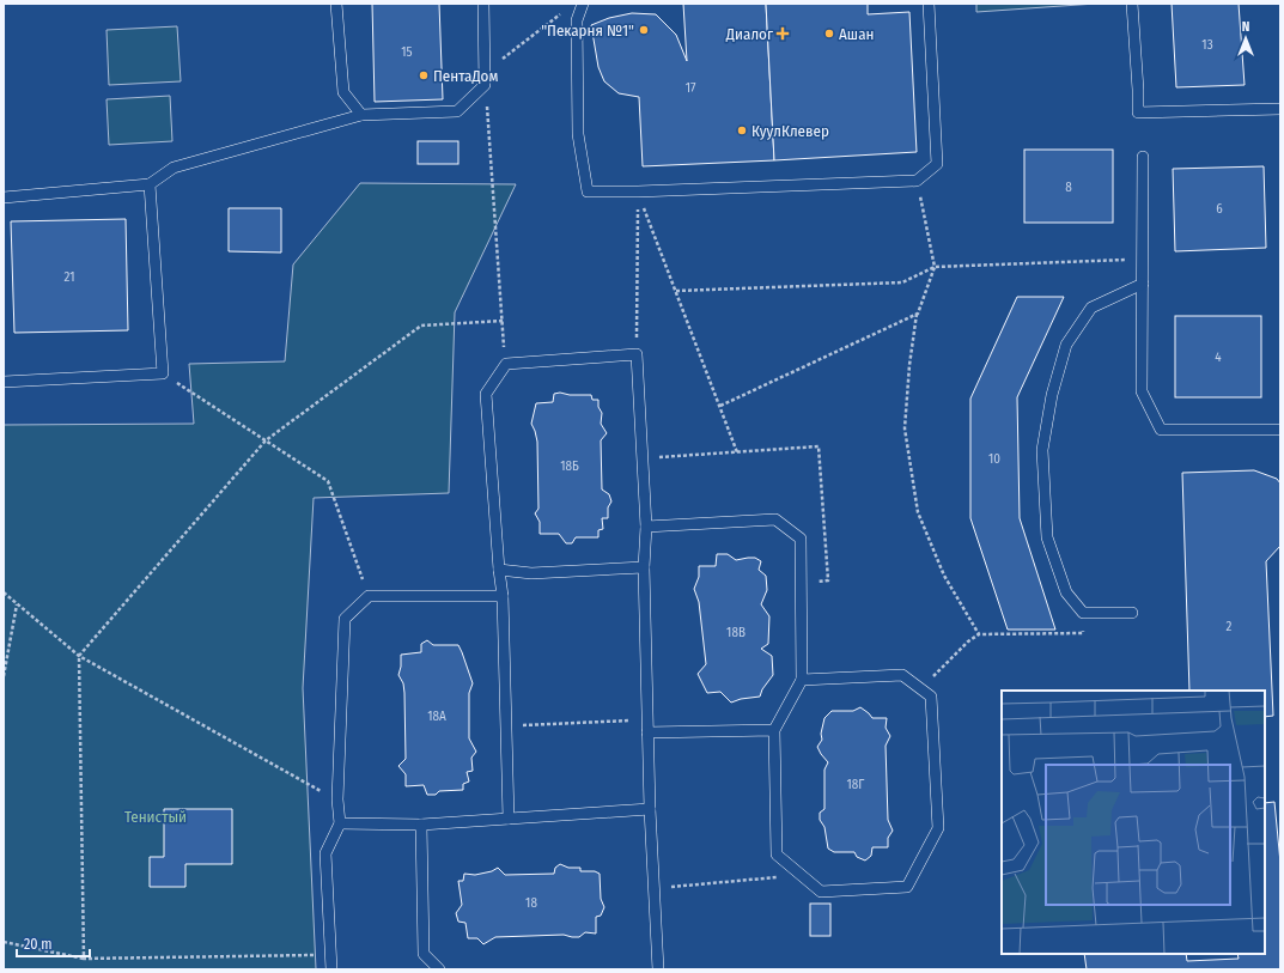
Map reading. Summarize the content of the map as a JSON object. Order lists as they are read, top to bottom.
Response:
{
  "parks": ["Тенистый"],
  "places": {
    "other": [
      "\"Пекарня №1\"",
      "Ашан",
      "ПентаДом",
      "КуулКлевер"
    ],
    "health": ["Диалог"]
  },
  "house_numbers": [
    "13",
    "15",
    "17",
    "8",
    "6",
    "21",
    "4",
    "10",
    "18Б",
    "2",
    "18В",
    "18А",
    "18Г",
    "18"
  ],
  "scale_bar": "20 m",
  "north": "top"
}
